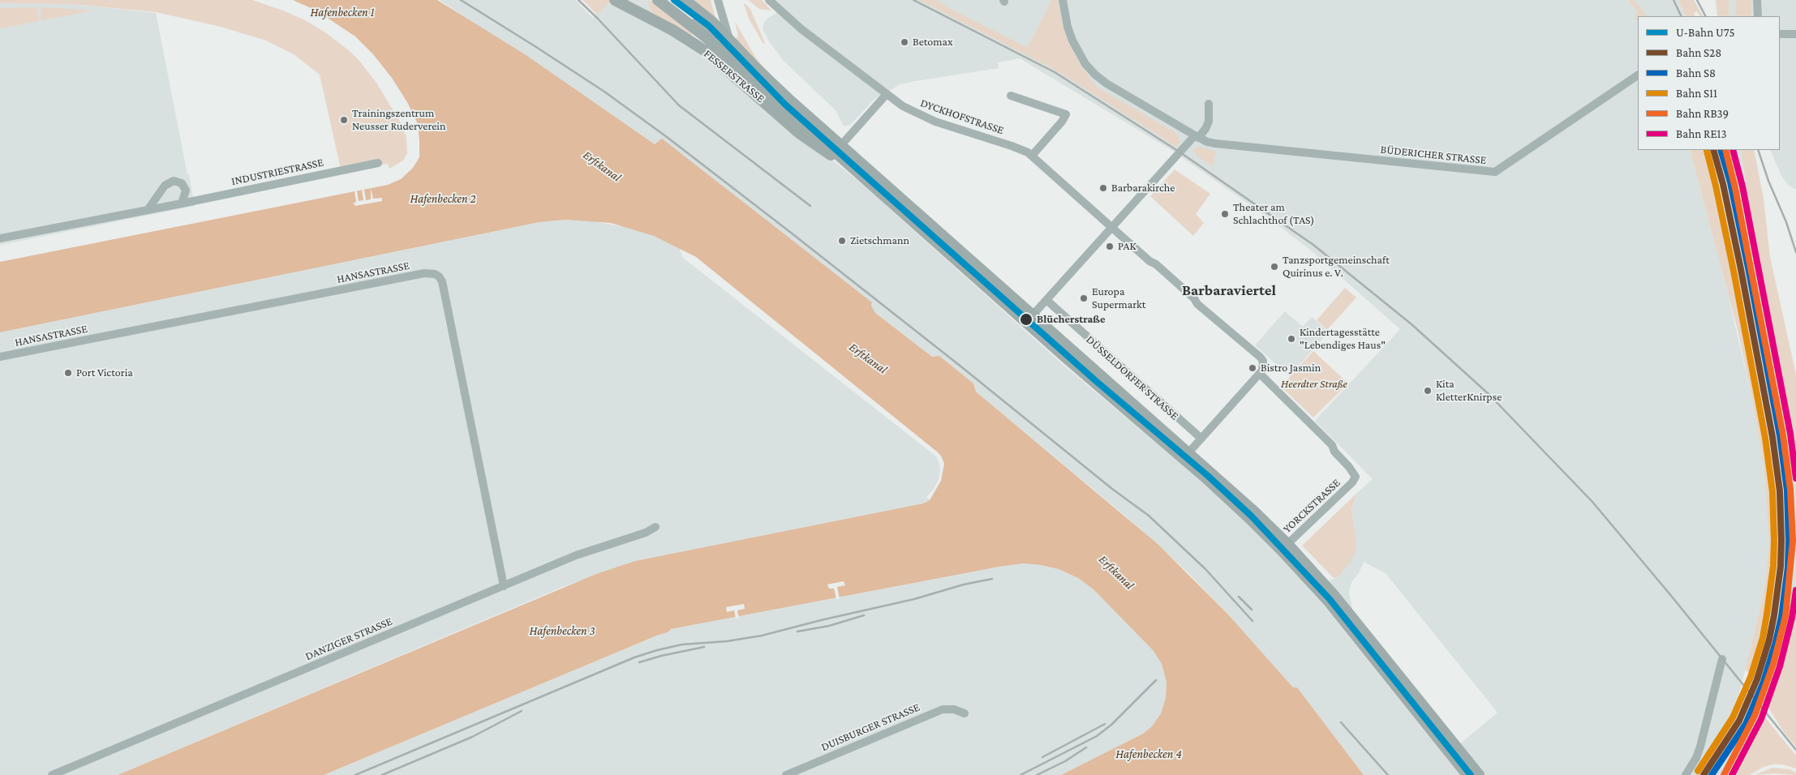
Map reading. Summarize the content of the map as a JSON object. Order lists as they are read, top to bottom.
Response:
{
  "streets": {
    "main road": ["FESSERSTRASSE"],
    "street": [
      "DYCKHOFSTRASSE",
      "BÜDERICHER STRASSE",
      "INDUSTRIESTRASSE",
      "HANSASTRASSE",
      "DÜSSELDORFER STRASSE",
      "YORCKSTRASSE",
      "DANZIGER STRASSE",
      "DUISBURGER STRASSE"
    ]
  },
  "crossings": [
    ["HANSASTRASSE", "DANZIGER STRASSE"]
  ],
  "districts": ["Barbaraviertel"],
  "water": [
    "Hafenbecken 1",
    "Erftkanal",
    "Hafenbecken 2",
    "Hafenbecken 3",
    "Hafenbecken 4"
  ],
  "parks": ["Heerdter Straße"],
  "places": [
    "Betomax",
    "Trainingszentrum Neusser Ruderverein",
    "Barbarakirche",
    "Theater am Schlachthof (TAS)",
    "Zietschmann",
    "PAK",
    "Tanzsportgemeinschaft Quirinus e. V.",
    "Europa Supermarkt",
    "Blücherstraße",
    "Kindertagesstätte \"Lebendiges Haus\"",
    "Bistro Jasmin",
    "Port Victoria",
    "Kita KletterKnirpse"
  ],
  "lines": [
    "metro line U75",
    "rail line S28",
    "rail line S8",
    "rail line RB39",
    "rail line RE13",
    "rail line S11"
  ],
  "legend": [
    "U-Bahn U75",
    "Bahn S28",
    "Bahn S8",
    "Bahn S11",
    "Bahn RB39",
    "Bahn RE13"
  ]
}
